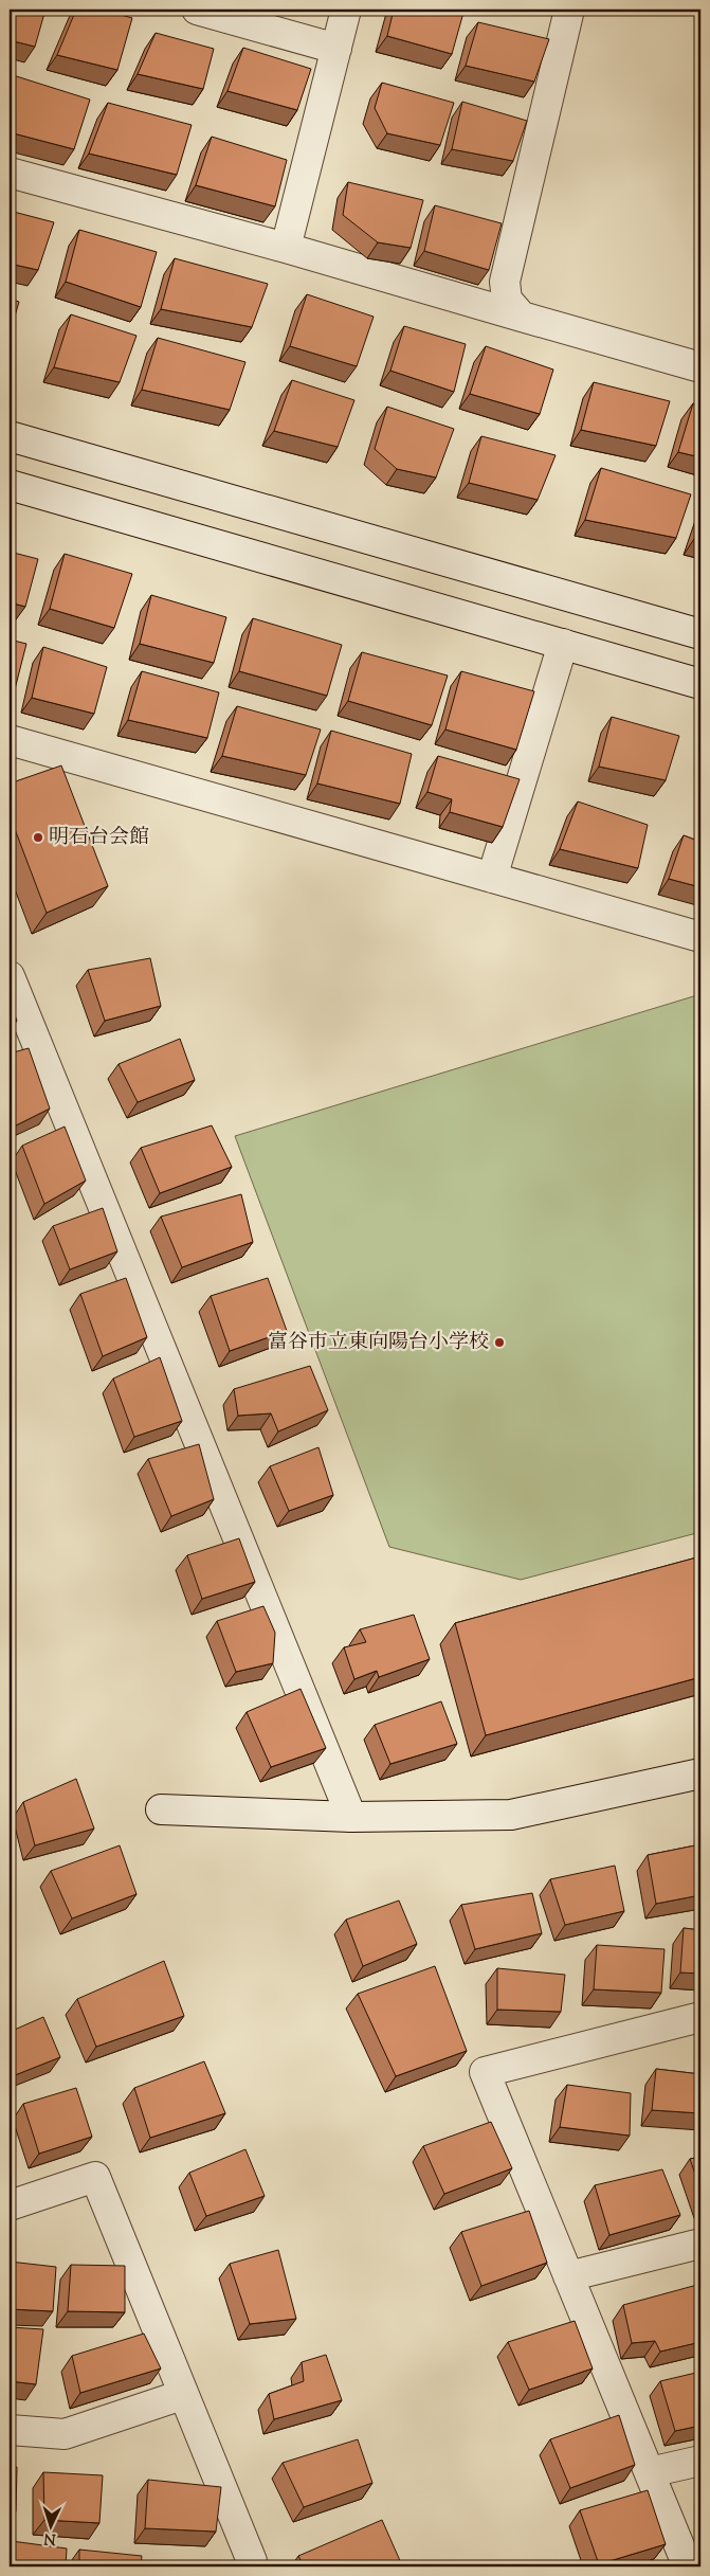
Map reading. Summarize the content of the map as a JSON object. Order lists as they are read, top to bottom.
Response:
{
  "places": ["明石台会館", "富谷市立東向陽台小学校"],
  "north": "bottom"
}
